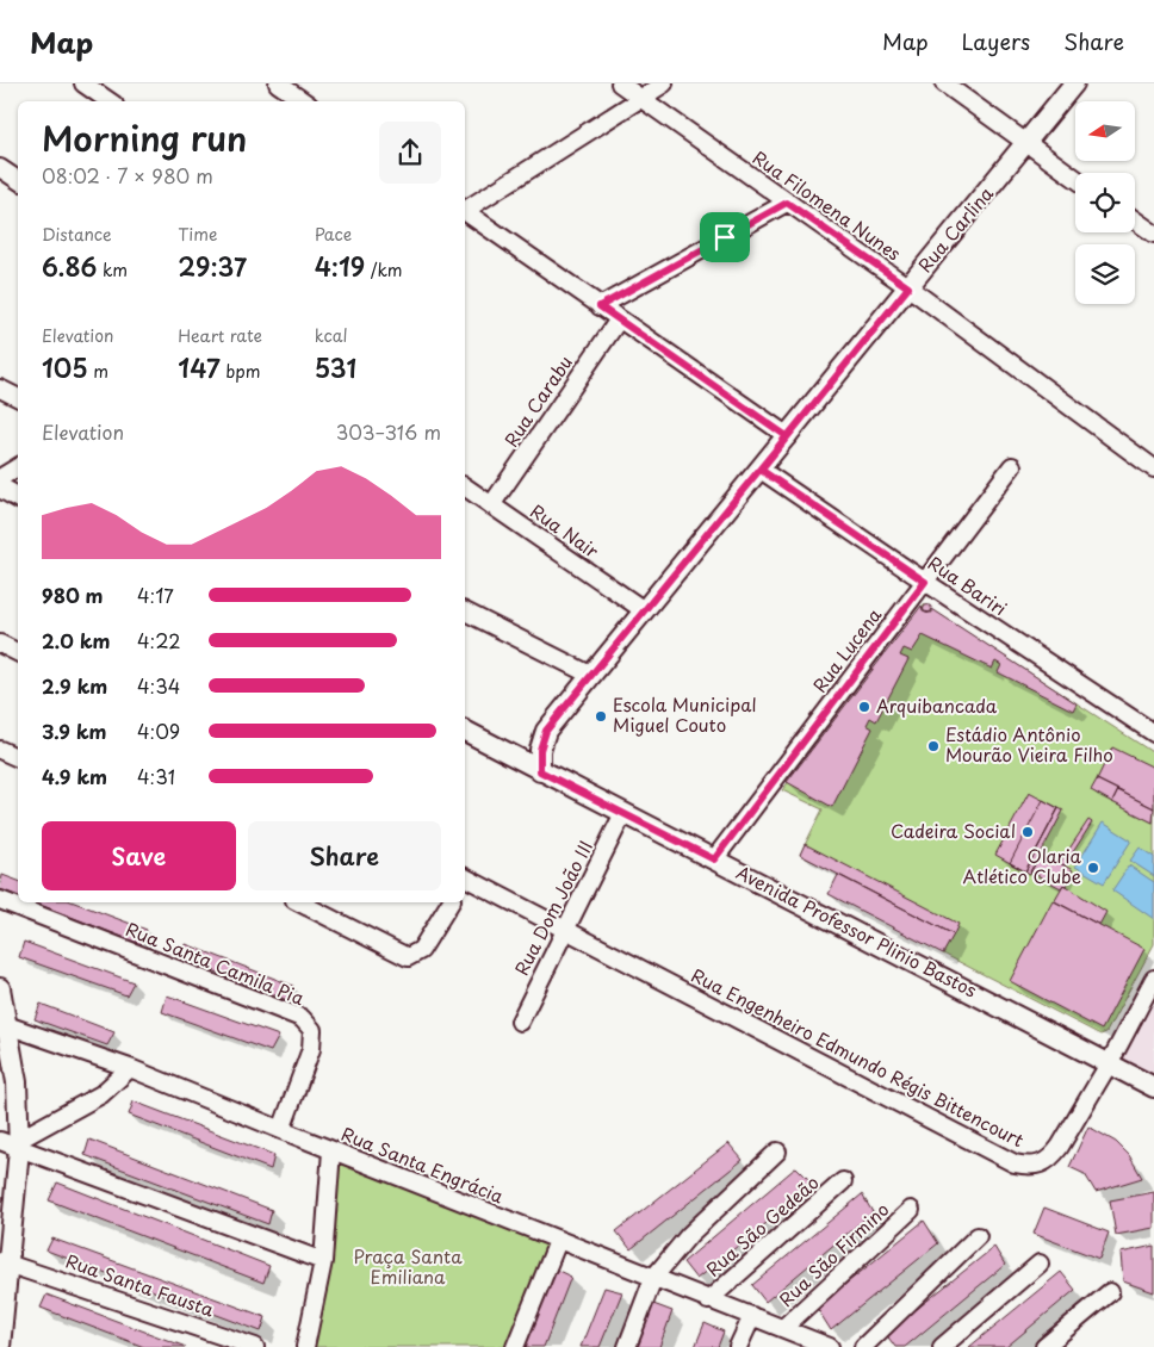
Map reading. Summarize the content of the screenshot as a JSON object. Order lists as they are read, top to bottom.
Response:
{
  "streets": {
    "street": [
      "Rua Filomena Nunes",
      "Rua Carlina",
      "Rua Carabu",
      "Rua Nair",
      "Rua Bariri",
      "Rua Lucena",
      "Rua Dom João III",
      "Avenida Professor Plinio Bastos",
      "Rua Santa Camila Pia",
      "Rua Engenheiro Edmundo Régis Bittencourt",
      "Rua Santa Engrácia",
      "Rua São Gedeão",
      "Rua São Firmino",
      "Rua Santa Fausta"
    ]
  },
  "crossings": [
    ["Rua Filomena Nunes", "Rua Carlina"],
    ["Rua Carlina", "Rua Nair"],
    ["Rua Carlina", "Rua Bariri"],
    ["Rua Carlina", "Avenida Professor Plinio Bastos"],
    ["Rua Carabu", "Rua Nair"],
    ["Rua Bariri", "Rua Lucena"],
    ["Rua Lucena", "Avenida Professor Plinio Bastos"],
    ["Rua Dom João III", "Avenida Professor Plinio Bastos"],
    ["Rua Dom João III", "Rua Engenheiro Edmundo Régis Bittencourt"],
    ["Avenida Professor Plinio Bastos", "Rua Engenheiro Edmundo Régis Bittencourt"],
    ["Rua Santa Camila Pia", "Rua Santa Engrácia"],
    ["Rua Santa Engrácia", "Rua São Gedeão"],
    ["Rua Santa Engrácia", "Rua São Firmino"]
  ],
  "parks": ["Praça Santa Emiliana"],
  "places": [
    "Arquibancada",
    "Escola Municipal Miguel Couto",
    "Estádio Antônio Mourão Vieira Filho",
    "Cadeira Social",
    "Olaria Atlético Clube"
  ],
  "north": "left",
  "page": {
    "header": "Map",
    "nav": ["Map", "Layers", "Share"],
    "heading": ["Morning run", "08:02 · 7 × 980 m"],
    "stats": [
      ["Distance", "6.86 km"],
      ["Time", "29:37"],
      ["Pace", "4:19 /km"],
      ["Elevation", "105 m"],
      ["Heart rate", "147 bpm"],
      ["kcal", "531"]
    ],
    "chart": ["Elevation", "303–316 m"],
    "list": [
      {
        "name": "980 m",
        "note": "4:17"
      },
      {
        "name": "2.0 km",
        "note": "4:22"
      },
      {
        "name": "2.9 km",
        "note": "4:34"
      },
      {
        "name": "3.9 km",
        "note": "4:09"
      },
      {
        "name": "4.9 km",
        "note": "4:31"
      }
    ],
    "buttons": ["Save", "Share"]
  }
}
